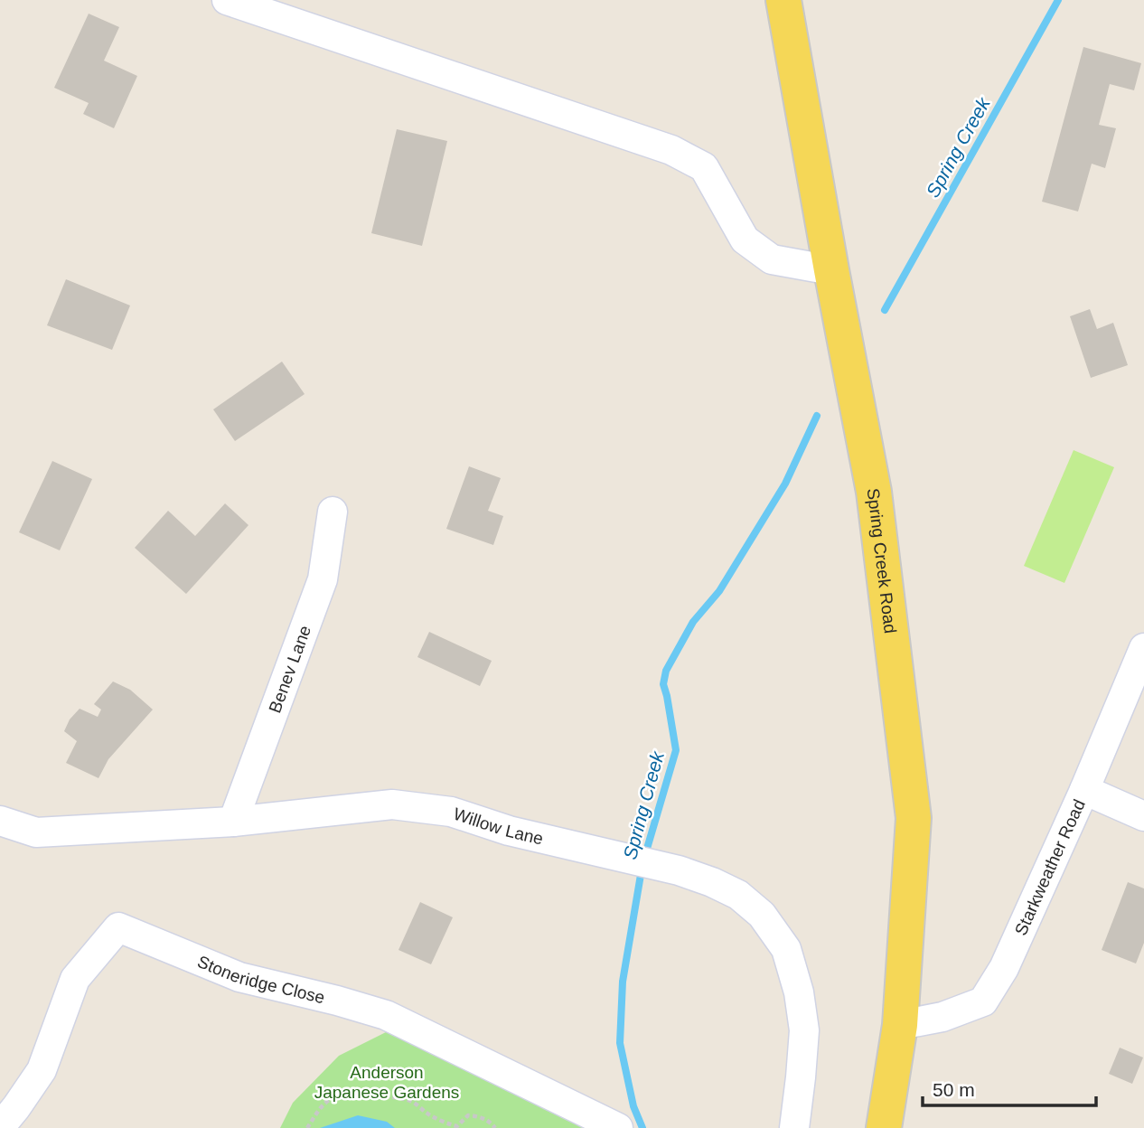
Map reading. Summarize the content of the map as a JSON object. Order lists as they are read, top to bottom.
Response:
{
  "streets": {
    "main road": ["Spring Creek Road"],
    "street": [
      "Benev Lane",
      "Willow Lane",
      "Starkweather Road",
      "Stoneridge Close"
    ]
  },
  "crossings": [
    ["Spring Creek Road", "Starkweather Road"],
    ["Benev Lane", "Willow Lane"]
  ],
  "water": ["Spring Creek"],
  "parks": ["Anderson Japanese Gardens"],
  "scale_bar": "50 m"
}
